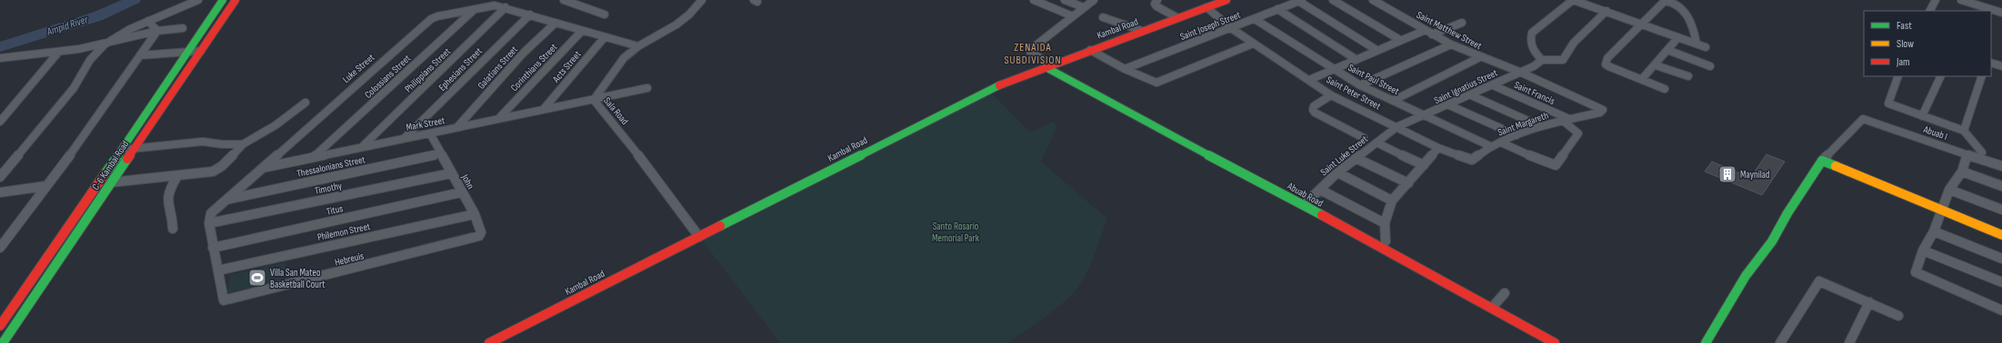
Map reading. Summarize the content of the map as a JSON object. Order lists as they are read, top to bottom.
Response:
{
  "streets": {
    "main road": ["Kambal Road", "C-6 Kambal Road", "Abuab Road"],
    "street": [
      "Saint Joseph Street",
      "Saint Matthew Street",
      "Acts Street",
      "Galatians Street",
      "Corinthians Street",
      "Luke Street",
      "Ephesians Street",
      "Philippians Street",
      "Colossians Street",
      "Saint Paul Street",
      "Saint Ignatius Street",
      "Saint Peter Street",
      "Saint Francis",
      "Sala Road",
      "Mark Street",
      "Saint Margareth",
      "Abuab I",
      "Saint Luke Street",
      "Thessalonians Street",
      "John",
      "Timothy",
      "Titus",
      "Philemon Street",
      "Hebreuis"
    ]
  },
  "crossings": [
    ["Saint Joseph Street", "Saint Paul Street"],
    ["Saint Joseph Street", "Saint Peter Street"],
    ["Kambal Road", "Saint Peter Street"],
    ["Kambal Road", "Sala Road"],
    ["Kambal Road", "Abuab Road"],
    ["Saint Matthew Street", "Saint Ignatius Street"],
    ["Saint Matthew Street", "Saint Margareth"],
    ["Acts Street", "Luke Street"],
    ["Acts Street", "Mark Street"],
    ["Galatians Street", "Luke Street"],
    ["Galatians Street", "Mark Street"],
    ["Corinthians Street", "Luke Street"],
    ["Corinthians Street", "Mark Street"],
    ["Luke Street", "Ephesians Street"],
    ["Luke Street", "Philippians Street"],
    ["Luke Street", "Colossians Street"],
    ["Luke Street", "Sala Road"],
    ["Luke Street", "Mark Street"],
    ["Luke Street", "Thessalonians Street"],
    ["Luke Street", "Timothy"],
    ["Ephesians Street", "Mark Street"],
    ["Philippians Street", "Mark Street"],
    ["Colossians Street", "Mark Street"],
    ["Saint Paul Street", "Saint Ignatius Street"],
    ["Saint Paul Street", "Saint Margareth"],
    ["Saint Ignatius Street", "Saint Peter Street"],
    ["Saint Ignatius Street", "Saint Francis"],
    ["Saint Ignatius Street", "Saint Luke Street"],
    ["Saint Peter Street", "Saint Margareth"],
    ["Saint Peter Street", "Saint Luke Street"],
    ["Saint Francis", "Saint Margareth"],
    ["Sala Road", "Mark Street"],
    ["Mark Street", "John"],
    ["Thessalonians Street", "John"],
    ["John", "Timothy"],
    ["John", "Titus"],
    ["John", "Philemon Street"],
    ["John", "Hebreuis"],
    ["Philemon Street", "Hebreuis"]
  ],
  "districts": ["ZENAIDA SUBDIVISION"],
  "water": ["Ampid River"],
  "parks": ["Santo Rosario Memorial Park"],
  "places": {
    "building": ["Maynilad"],
    "sports": ["Villa San Mateo Basketball Court"]
  },
  "legend": ["Fast", "Slow", "Jam"]
}
